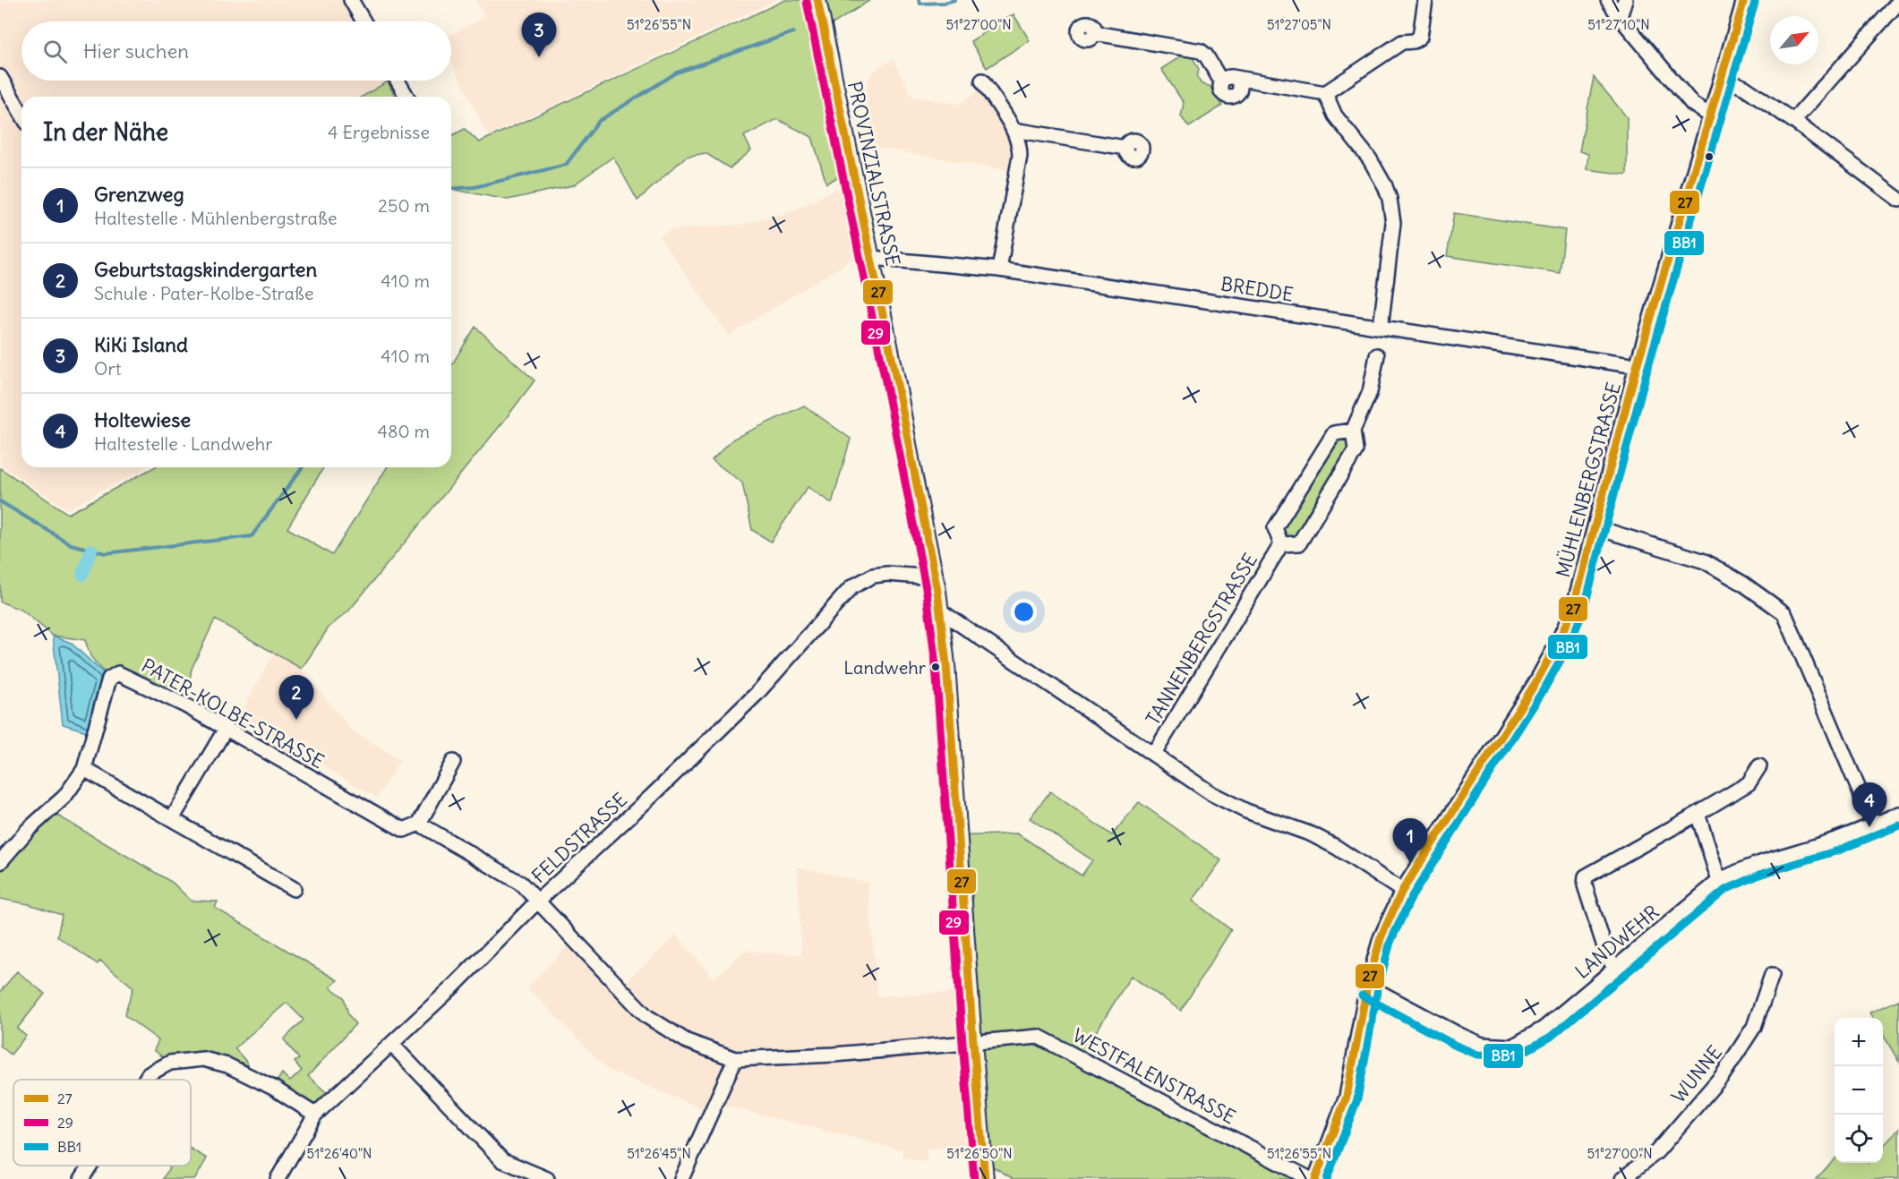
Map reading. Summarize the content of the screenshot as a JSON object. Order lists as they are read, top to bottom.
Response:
{
  "streets": {
    "main road": ["PROVINZIALSTRASSE"],
    "street": [
      "BREDDE",
      "MÜHLENBERGSTRASSE",
      "TANNENBERGSTRASSE",
      "PATER-KOLBE-STRASSE",
      "FELDSTRASSE",
      "LANDWEHR",
      "WUNNE",
      "WESTFALENSTRASSE"
    ]
  },
  "crossings": [
    ["PROVINZIALSTRASSE", "BREDDE"],
    ["PROVINZIALSTRASSE", "FELDSTRASSE"],
    ["PROVINZIALSTRASSE", "WESTFALENSTRASSE"],
    ["BREDDE", "MÜHLENBERGSTRASSE"],
    ["MÜHLENBERGSTRASSE", "LANDWEHR"]
  ],
  "places": ["Landwehr"],
  "lines": ["transit line 27", "transit line 29", "transit line BB1"],
  "legend": ["27", "29", "BB1"],
  "north": "top right",
  "page": {
    "pins": [
      "3",
      "2",
      "4",
      "1"
    ],
    "search": "Hier suchen",
    "heading": ["In der Nähe", "4 Ergebnisse"],
    "list": [
      {
        "mark": "1",
        "name": "Grenzweg",
        "note": "Haltestelle · Mühlenbergstraße",
        "value": "250 m"
      },
      {
        "mark": "2",
        "name": "Geburtstagskindergarten",
        "note": "Schule · Pater-Kolbe-Straße",
        "value": "410 m"
      },
      {
        "mark": "3",
        "name": "KiKi Island",
        "note": "Ort",
        "value": "410 m"
      },
      {
        "mark": "4",
        "name": "Holtewiese",
        "note": "Haltestelle · Landwehr",
        "value": "480 m"
      }
    ],
    "map_buttons": ["+", "−"]
  },
  "coordinates": [
    "51°26'55\"N",
    "51°27'00\"N",
    "51°27'05\"N",
    "51°27'10\"N",
    "51°26'40\"N",
    "51°26'45\"N",
    "51°26'50\"N"
  ]
}
